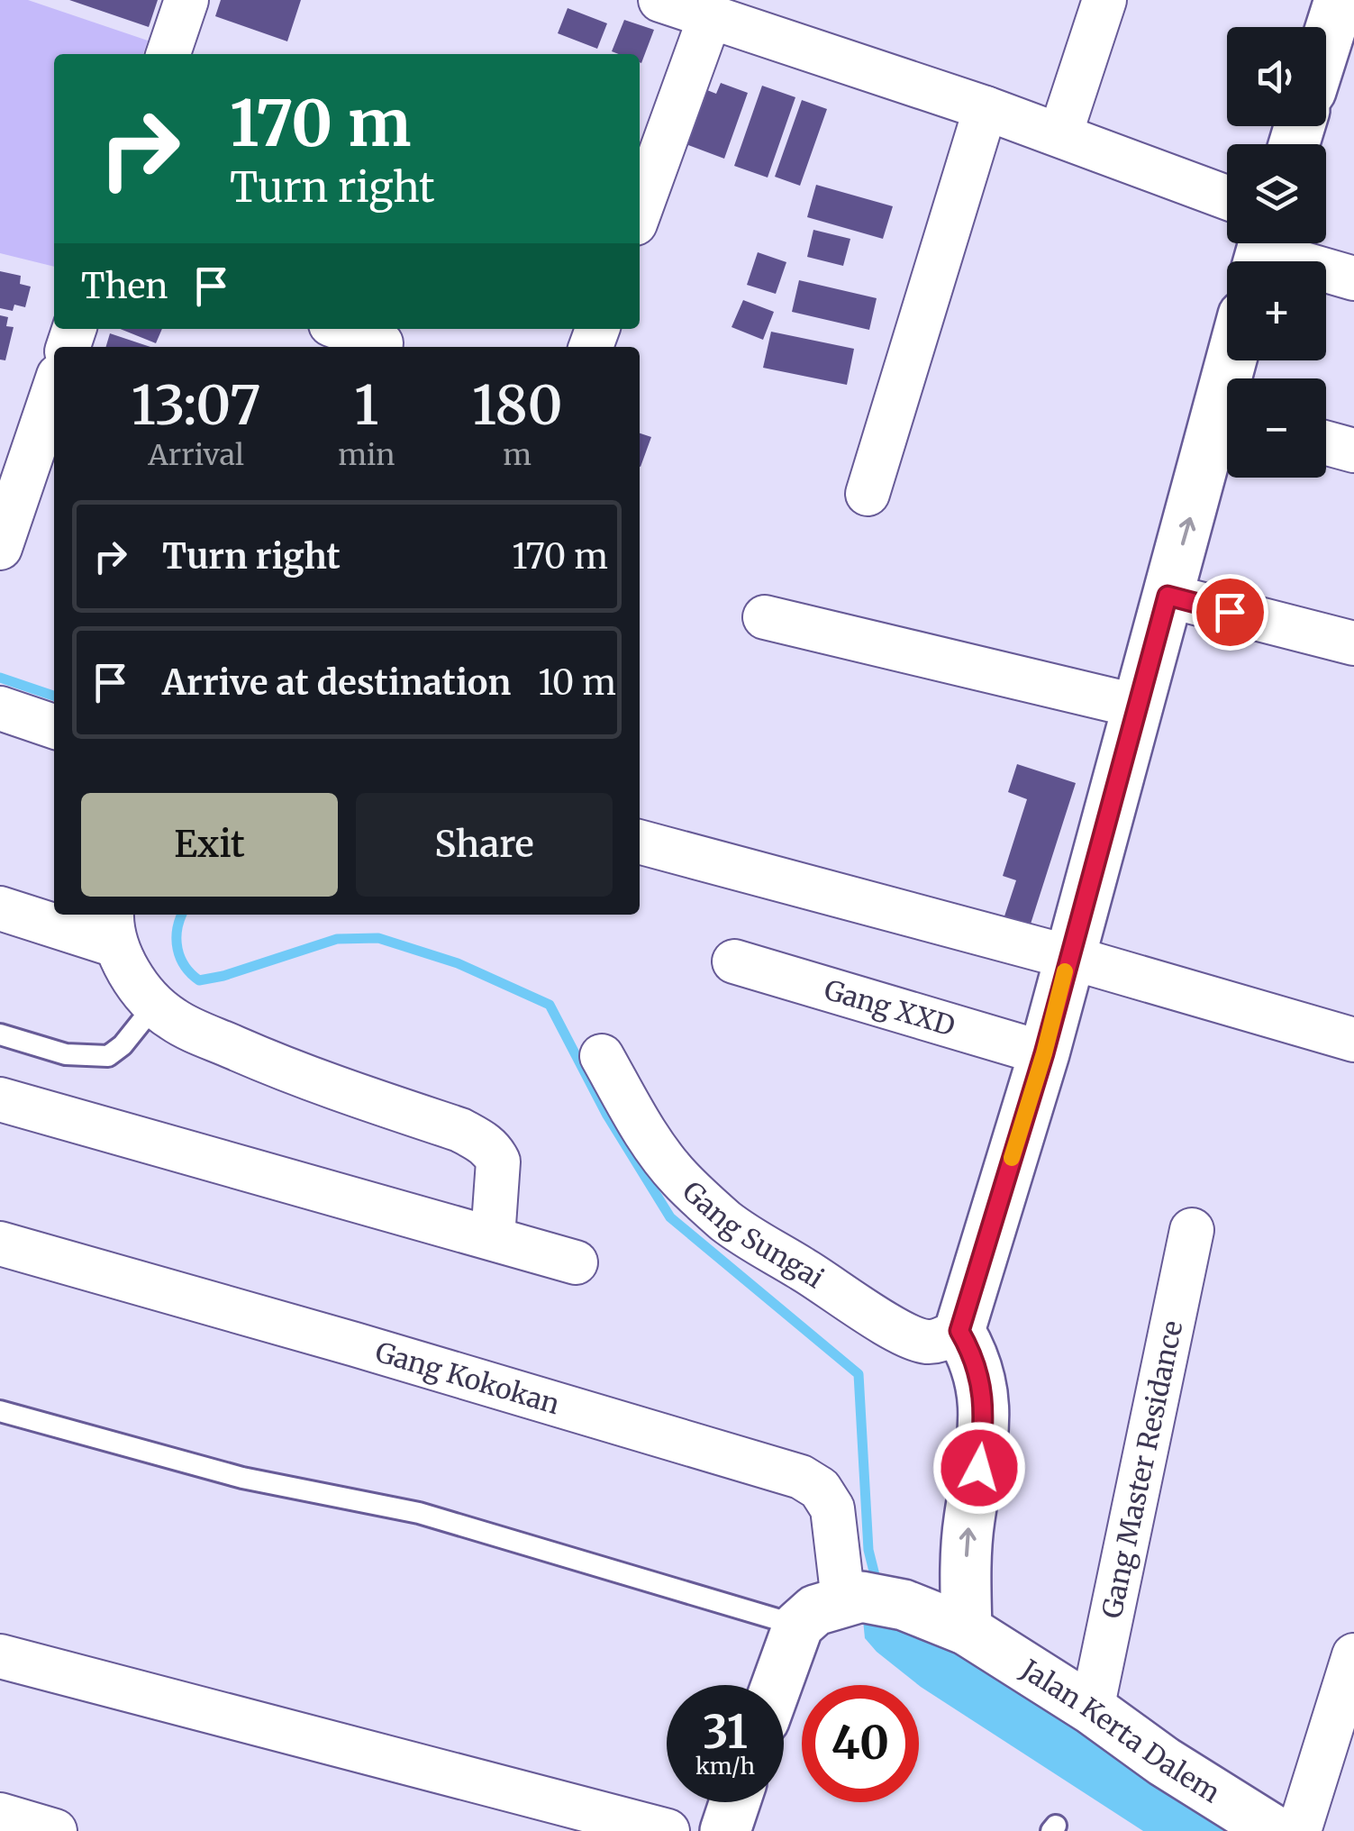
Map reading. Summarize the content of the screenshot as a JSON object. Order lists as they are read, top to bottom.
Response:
{
  "streets": {
    "street": [
      "Gang XXD",
      "Gang Sungai",
      "Gang Kokokan",
      "Gang Master Residance",
      "Jalan Kerta Dalem"
    ]
  },
  "crossings": [
    ["Gang Kokokan", "Jalan Kerta Dalem"],
    ["Gang Master Residance", "Jalan Kerta Dalem"]
  ],
  "page": {
    "map_buttons": ["+", "−"],
    "turn": ["170 m", "Turn right"],
    "then": "Then",
    "eta": [
      "13:07",
      "Arrival",
      "1",
      "min",
      "180",
      "m"
    ],
    "list": [
      {
        "name": "Turn right",
        "value": "170 m"
      },
      {
        "name": "Arrive at destination",
        "value": "10 m"
      }
    ],
    "buttons": ["Exit", "Share"],
    "speed": "31 km/h",
    "limit": "40"
  }
}
